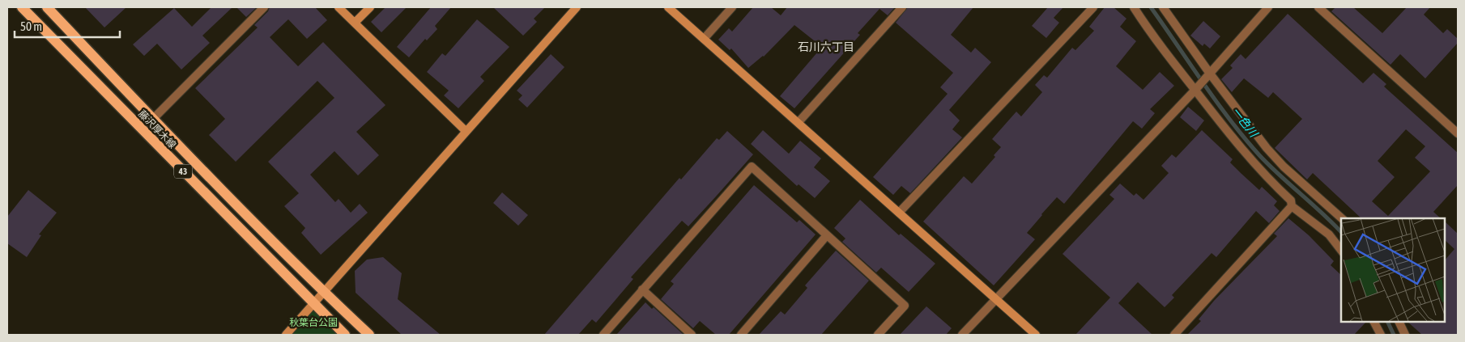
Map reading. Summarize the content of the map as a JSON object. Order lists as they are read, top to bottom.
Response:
{
  "streets": {
    "main road": ["藤沢厚木線", "43"]
  },
  "districts": ["石川六丁目"],
  "water": ["一色川"],
  "parks": ["秋葉台公園"],
  "scale_bar": "50 m"
}
